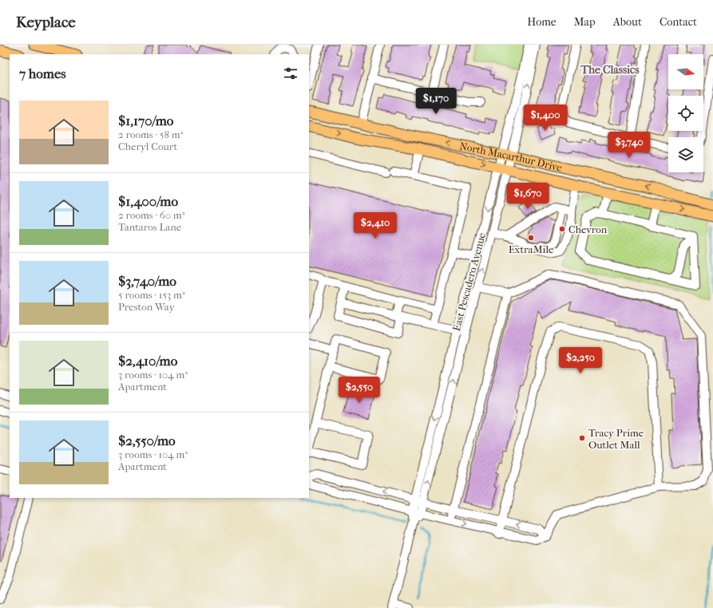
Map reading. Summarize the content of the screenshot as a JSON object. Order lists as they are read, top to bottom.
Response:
{
  "streets": {
    "main road": ["North Macarthur Drive"],
    "street": ["East Pescadero Avenue"]
  },
  "crossings": [
    ["North Macarthur Drive", "East Pescadero Avenue"]
  ],
  "districts": ["The Classics"],
  "places": ["Chevron", "ExtraMile", "Tracy Prime Outlet Mall"],
  "north": "right",
  "page": {
    "header": "Keyplace",
    "nav": [
      "Home",
      "Map",
      "About",
      "Contact"
    ],
    "heading": "7 homes",
    "price": [
      "$1,170",
      "$1,400",
      "$3,740",
      "$1,670",
      "$2,410",
      "$2,250",
      "$2,550"
    ],
    "list": [
      {
        "name": "$1,170/mo",
        "note": "2 rooms · 58 m² · Cheryl Court"
      },
      {
        "name": "$1,400/mo",
        "note": "2 rooms · 60 m² · Tantaros Lane"
      },
      {
        "name": "$3,740/mo",
        "note": "5 rooms · 153 m² · Preston Way"
      },
      {
        "name": "$2,410/mo",
        "note": "3 rooms · 104 m² · Apartment"
      },
      {
        "name": "$2,550/mo",
        "note": "3 rooms · 104 m² · Apartment"
      }
    ]
  }
}
